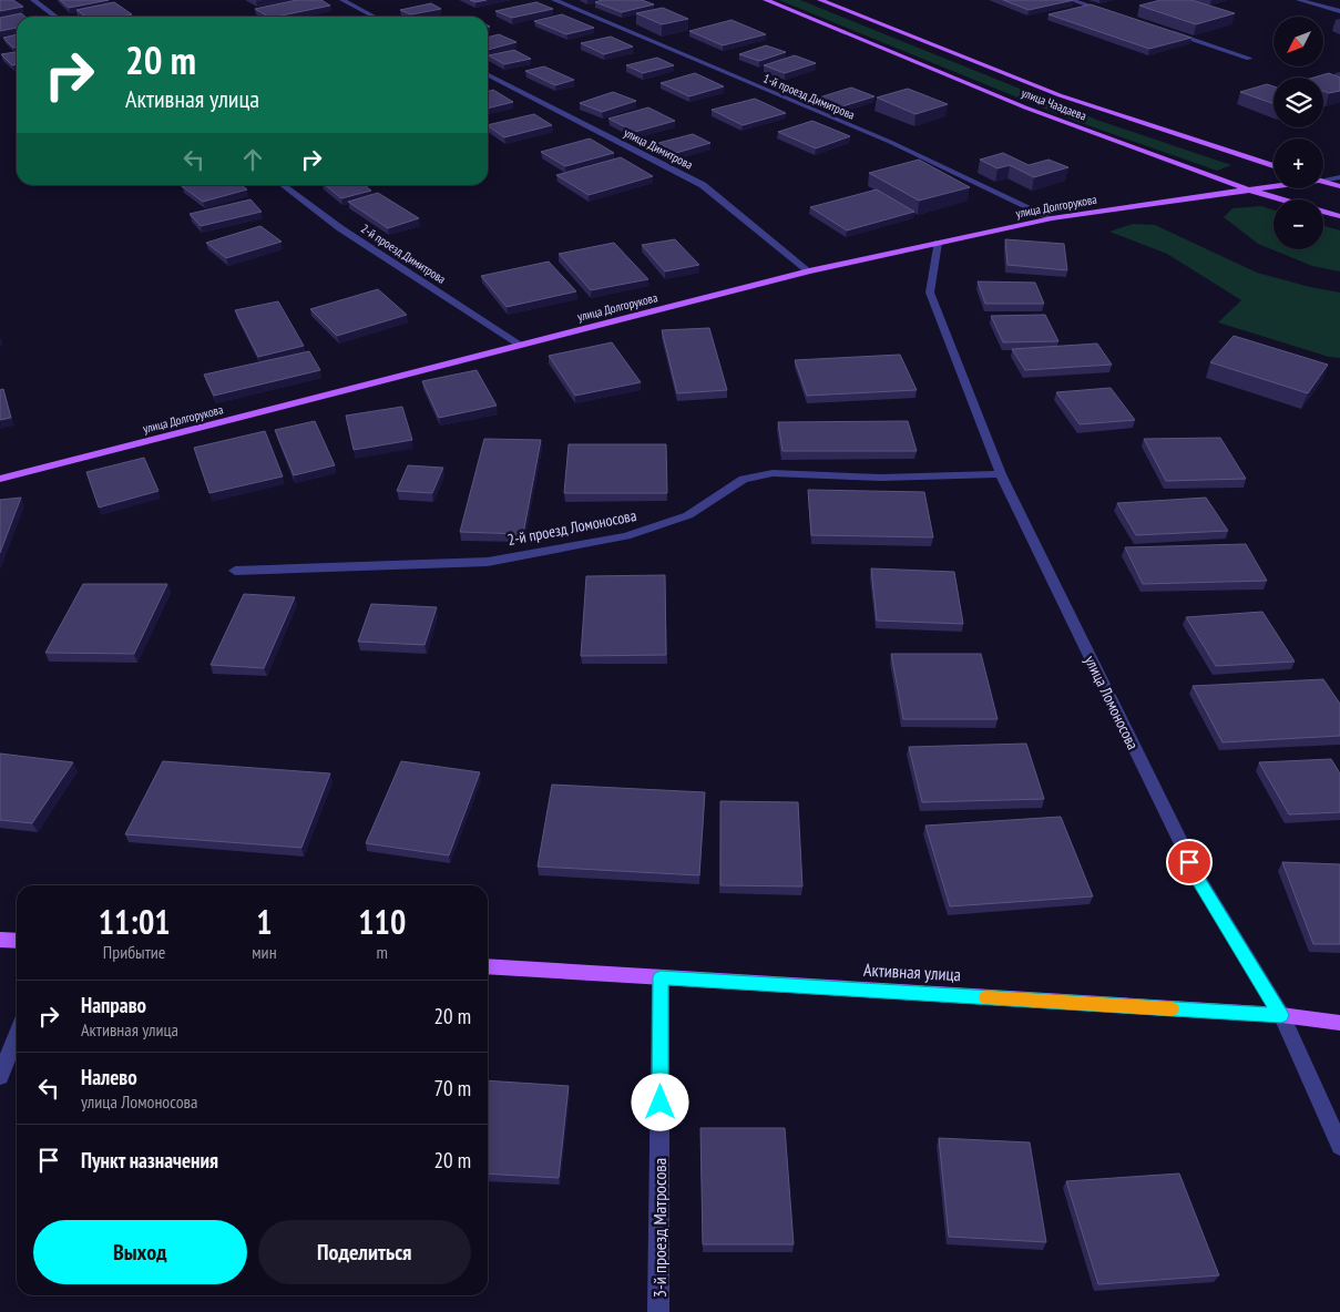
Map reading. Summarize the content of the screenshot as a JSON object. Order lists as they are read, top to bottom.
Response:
{
  "streets": {
    "main road": ["улица Чаадаева", "улица Долгорукова", "Активная улица"],
    "street": [
      "1-й проезд Димитрова",
      "улица Димитрова",
      "2-й проезд Димитрова",
      "2-й проезд Ломоносова",
      "улица Ломоносова",
      "3-й проезд Матросова"
    ]
  },
  "crossings": [
    ["1-й проезд Димитрова", "улица Долгорукова"],
    ["улица Чаадаева", "улица Долгорукова"],
    ["улица Димитрова", "улица Долгорукова"],
    ["улица Долгорукова", "2-й проезд Димитрова"],
    ["улица Долгорукова", "улица Ломоносова"],
    ["2-й проезд Ломоносова", "улица Ломоносова"],
    ["улица Ломоносова", "Активная улица"],
    ["Активная улица", "3-й проезд Матросова"]
  ],
  "north": "bottom left",
  "page": {
    "map_buttons": ["+", "−"],
    "turn": ["20 m", "Активная улица"],
    "eta": [
      "11:01",
      "Прибытие",
      "1",
      "мин",
      "110",
      "m"
    ],
    "list": [
      {
        "name": "Направо",
        "note": "Активная улица",
        "value": "20 m"
      },
      {
        "name": "Налево",
        "note": "улица Ломоносова",
        "value": "70 m"
      },
      {
        "name": "Пункт назначения",
        "value": "20 m"
      }
    ],
    "buttons": ["Выход", "Поделиться"]
  }
}
